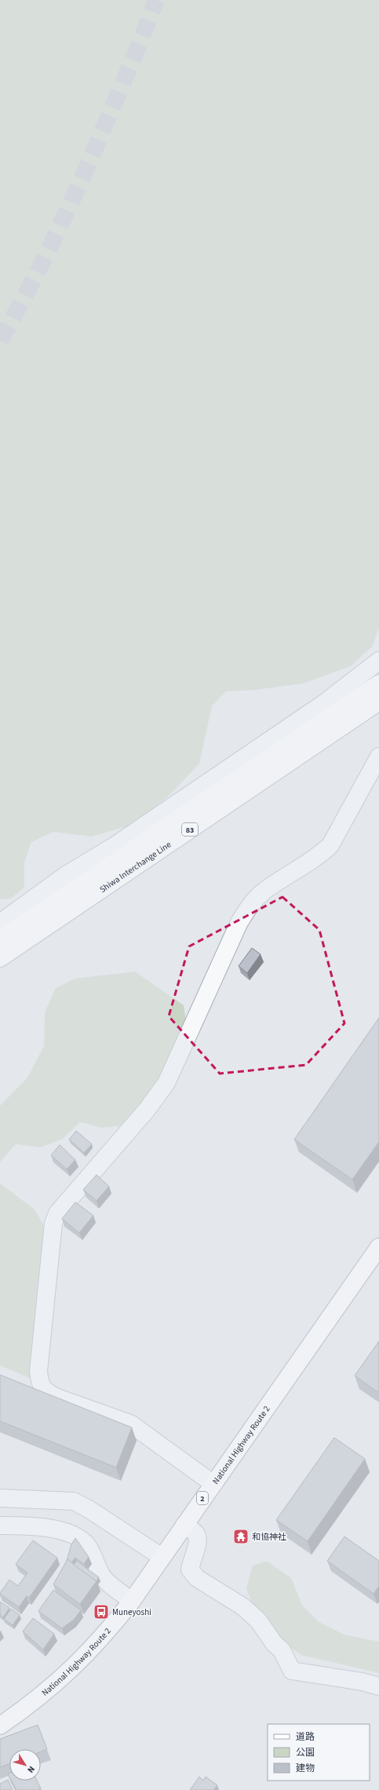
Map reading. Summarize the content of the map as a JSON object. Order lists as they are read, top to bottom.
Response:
{
  "streets": {
    "main road": [
      "83",
      "Shiwa Interchange Line",
      "National Highway Route 2",
      "2"
    ]
  },
  "places": {
    "temple": ["和協神社"],
    "bus stop": ["Muneyoshi"]
  },
  "legend": ["道路", "公園", "建物"],
  "north": "bottom right"
}
